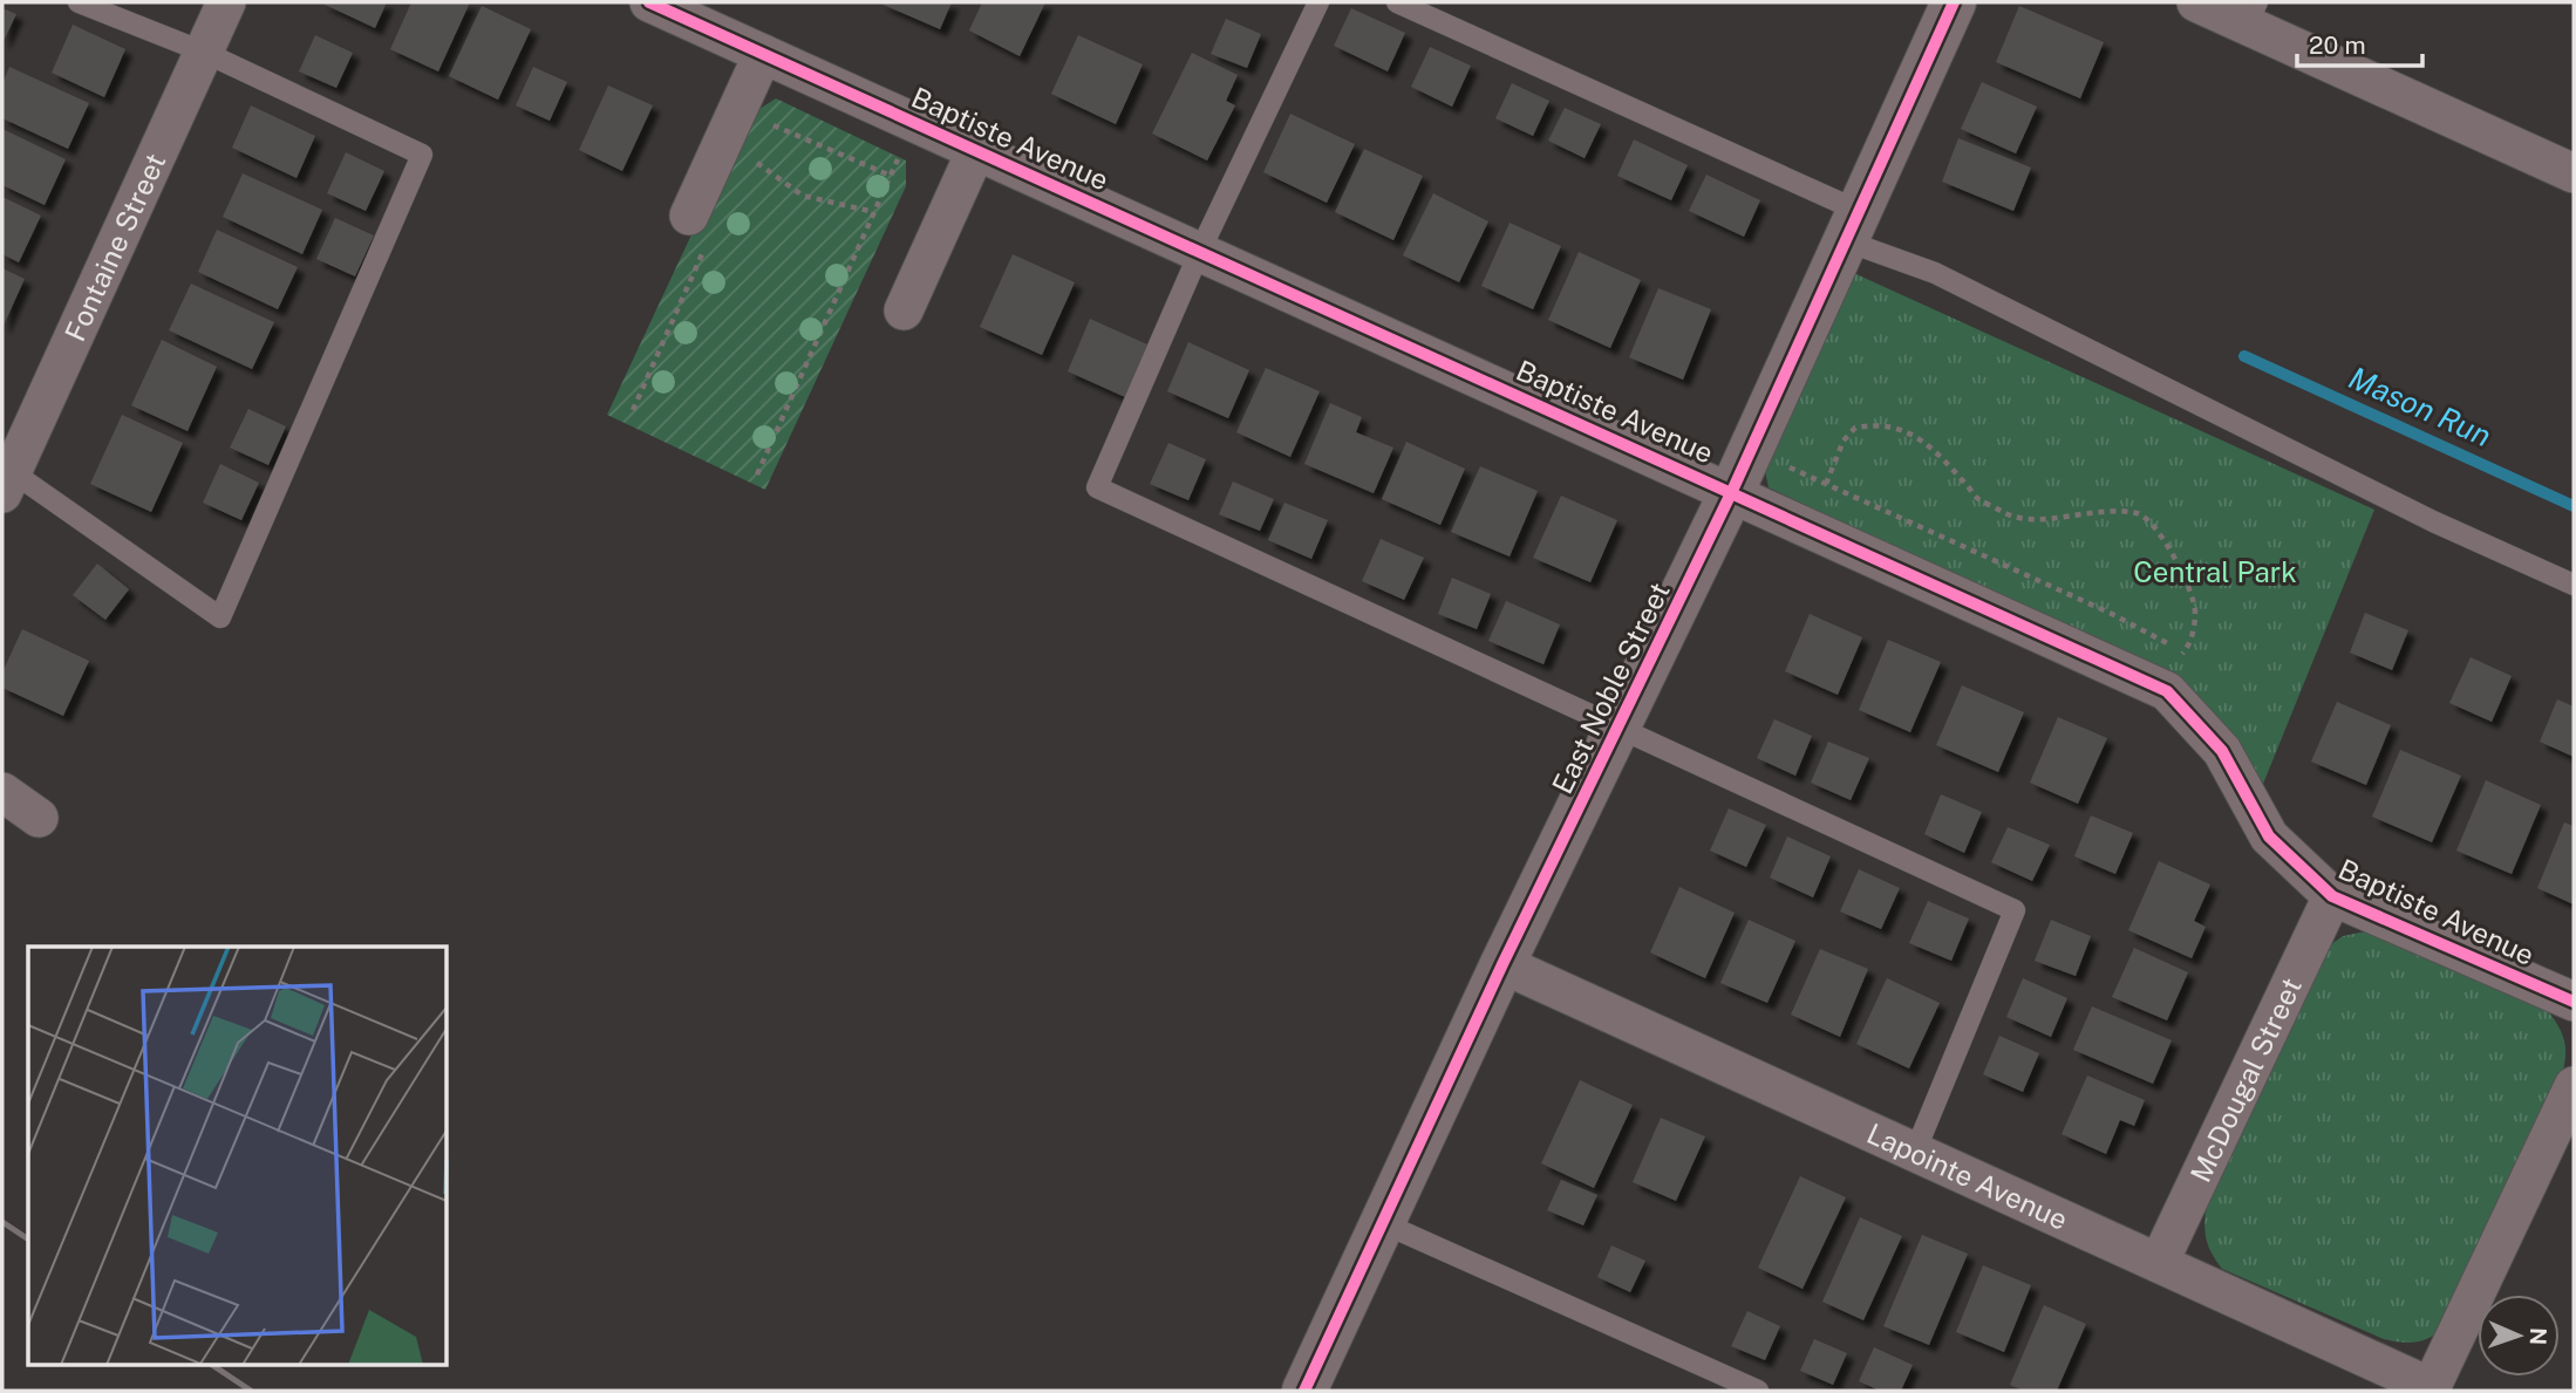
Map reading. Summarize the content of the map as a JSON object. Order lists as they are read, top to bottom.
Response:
{
  "streets": {
    "street": [
      "Baptiste Avenue",
      "Fontaine Street",
      "East Noble Street",
      "McDougal Street",
      "Lapointe Avenue"
    ]
  },
  "crossings": [
    ["Baptiste Avenue", "East Noble Street"],
    ["Baptiste Avenue", "McDougal Street"],
    ["East Noble Street", "Lapointe Avenue"],
    ["McDougal Street", "Lapointe Avenue"]
  ],
  "water": ["Mason Run"],
  "parks": ["Central Park"],
  "scale_bar": "20 m",
  "north": "right"
}
